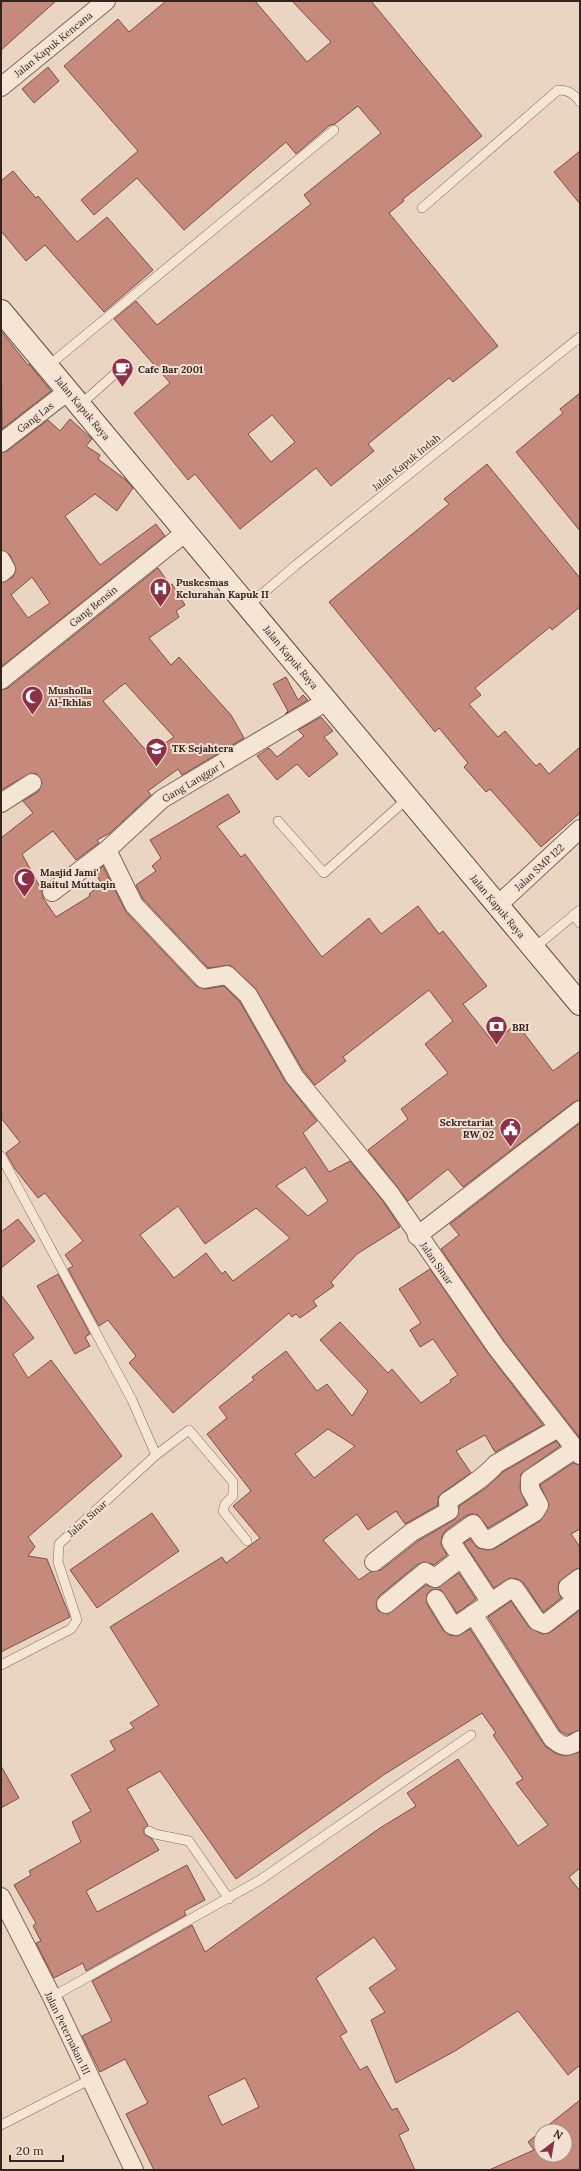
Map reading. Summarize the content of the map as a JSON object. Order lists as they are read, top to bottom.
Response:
{
  "streets": {
    "main road": ["Jalan Kapuk Raya"],
    "street": [
      "Jalan Kapuk Kencana",
      "Gang Las",
      "Gang Bensin",
      "Gang Langgar I",
      "Jalan SMP 122",
      "Jalan Sinar",
      "Jalan Peternakan III"
    ],
    "lane": ["Jalan Kapuk Indah"]
  },
  "crossings": [
    ["Jalan Kapuk Raya", "Gang Las"],
    ["Jalan Kapuk Raya", "Jalan Kapuk Indah"],
    ["Jalan Kapuk Raya", "Gang Bensin"],
    ["Jalan Kapuk Raya", "Gang Langgar I"],
    ["Jalan Kapuk Raya", "Jalan SMP 122"]
  ],
  "places": {
    "cafe": ["Cafe Bar 2001"],
    "hospital": ["Puskesmas Kelurahan Kapuk II"],
    "mosque": ["Musholla Al-Ikhlas", "Masjid Jami' Baitul Muttaqin"],
    "school or university": ["TK Sejahtera"],
    "bank": ["BRI"],
    "public building": ["Sekretariat RW 02"]
  },
  "scale_bar": "20 m",
  "north": "top right"
}
